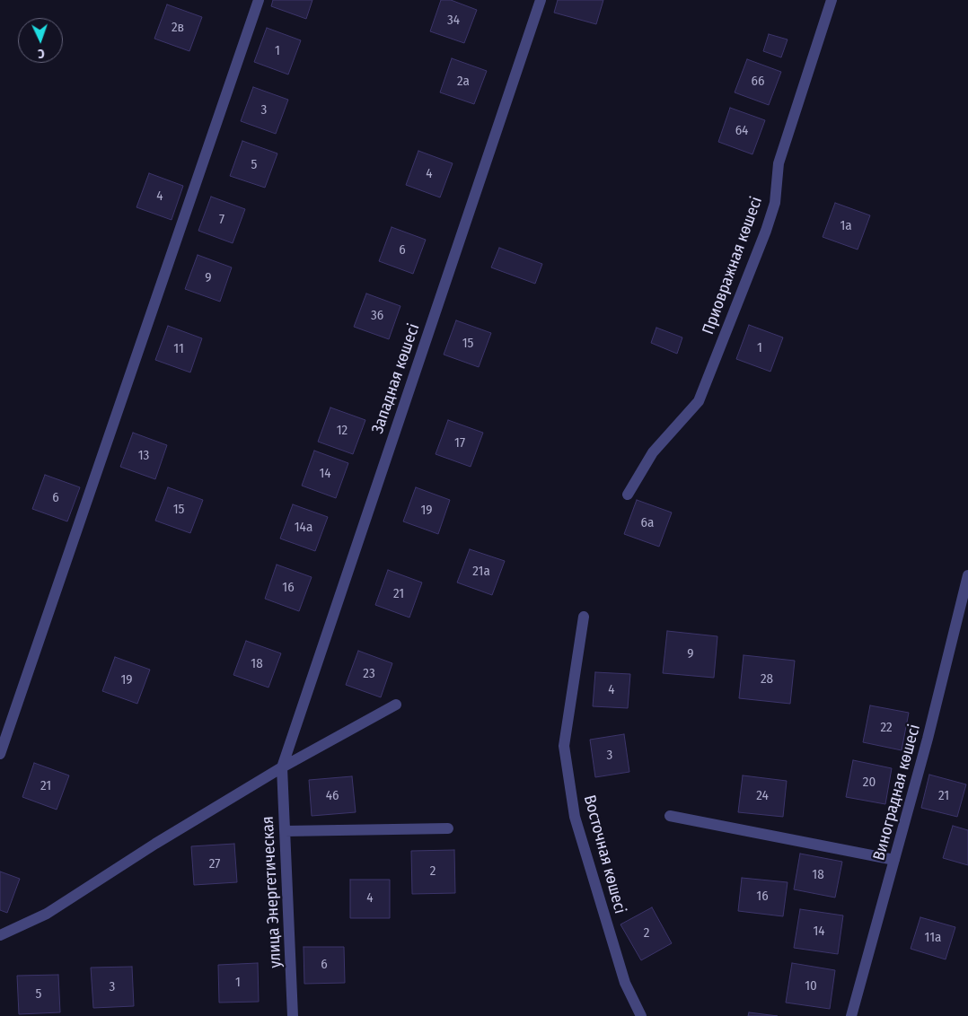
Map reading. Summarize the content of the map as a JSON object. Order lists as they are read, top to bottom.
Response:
{
  "streets": {
    "street": [
      "Приовражная көшесі",
      "Западная көшесі",
      "Виноградная көшесі",
      "Восточная көшесі",
      "улица Энергетическая"
    ]
  },
  "crossings": [
    ["Западная көшесі", "улица Энергетическая"]
  ],
  "house_numbers": [
    "34",
    "2в",
    "1",
    "2а",
    "66",
    "3",
    "64",
    "5",
    "4",
    "4",
    "7",
    "1а",
    "6",
    "9",
    "36",
    "15",
    "1",
    "11",
    "12",
    "17",
    "13",
    "14",
    "6",
    "15",
    "19",
    "6а",
    "14а",
    "21а",
    "16",
    "21",
    "9",
    "18",
    "23",
    "28",
    "19",
    "4",
    "22",
    "3",
    "20",
    "21",
    "46",
    "24",
    "21",
    "27",
    "2",
    "18",
    "16",
    "4",
    "14",
    "2",
    "11а",
    "6",
    "1",
    "10",
    "3",
    "5"
  ],
  "north": "bottom"
}
